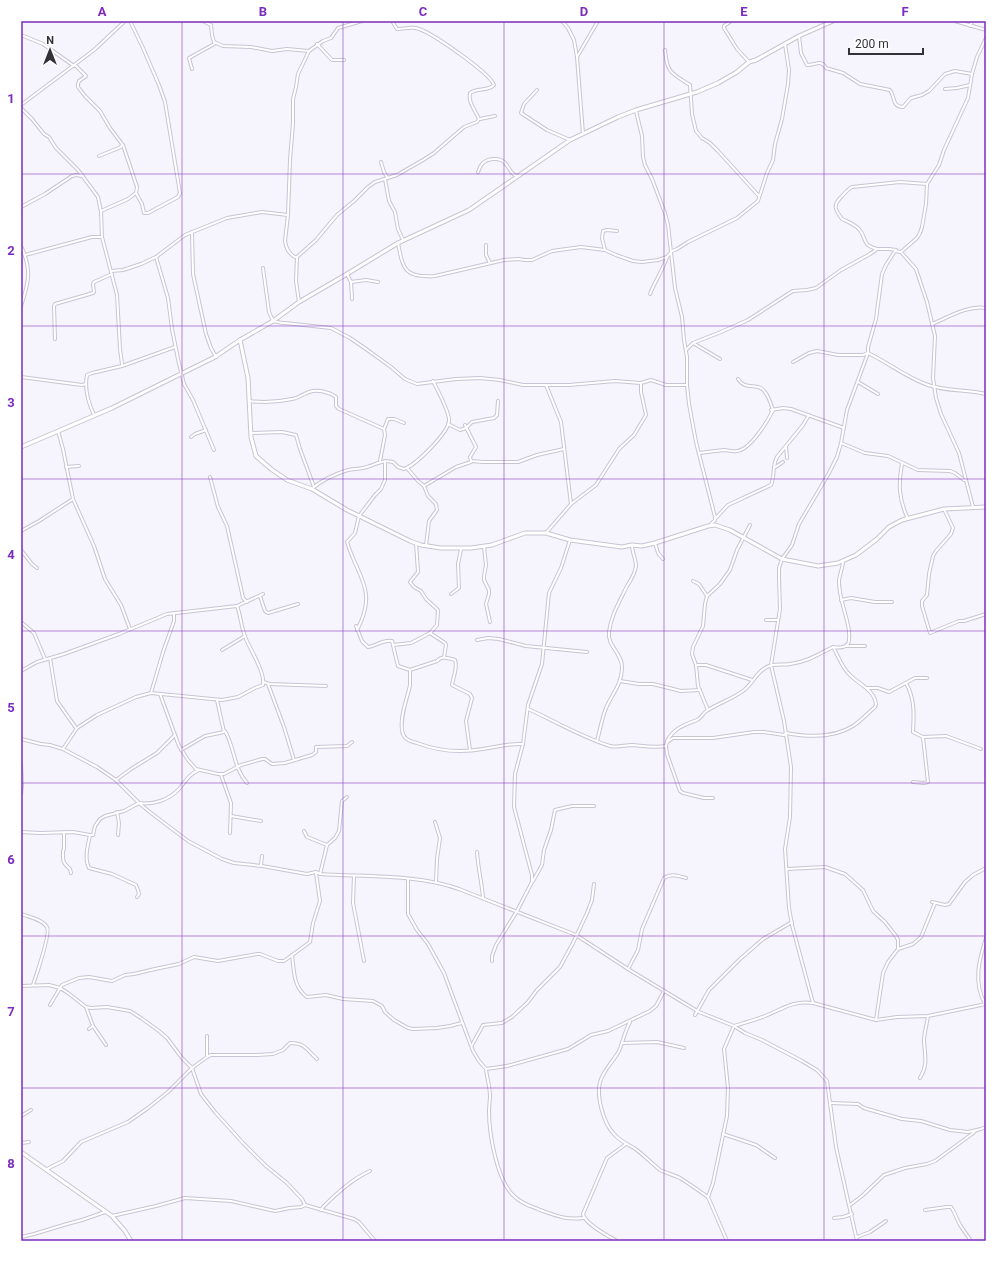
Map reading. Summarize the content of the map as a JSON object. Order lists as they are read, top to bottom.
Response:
{
  "scale_bar": "200 m",
  "north": "top",
  "grid": {
    "columns": [
      "A",
      "B",
      "C",
      "D",
      "E",
      "F"
    ],
    "rows": [
      "1",
      "2",
      "3",
      "4",
      "5",
      "6",
      "7",
      "8"
    ]
  }
}
